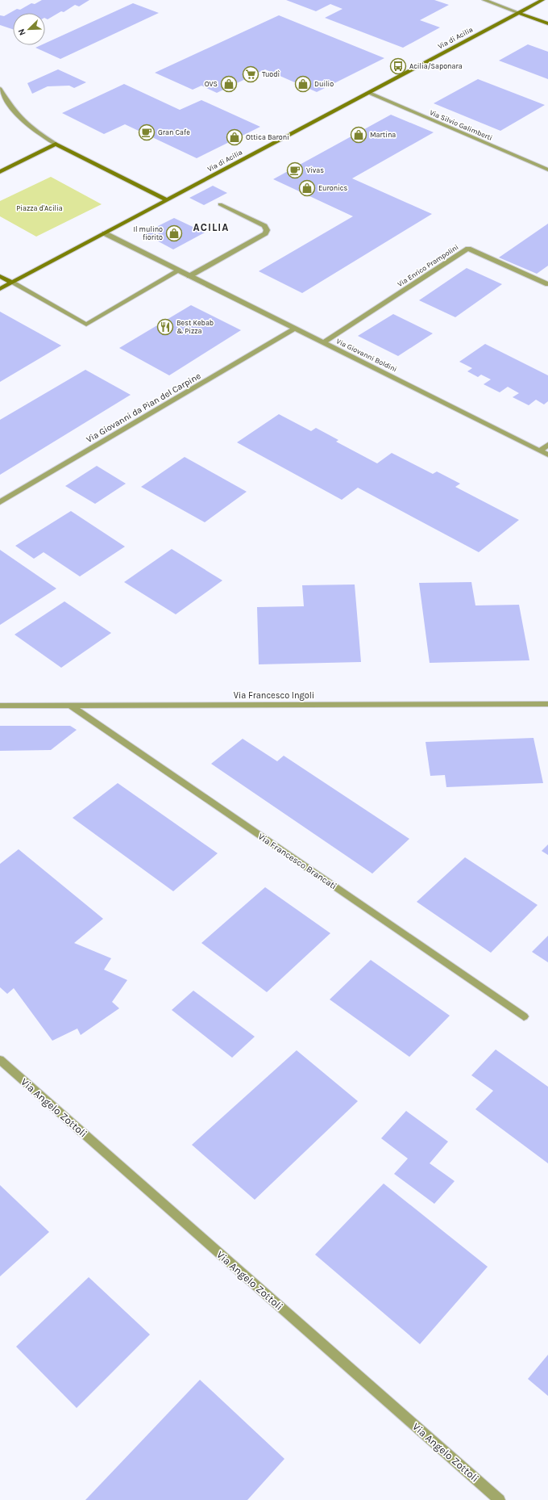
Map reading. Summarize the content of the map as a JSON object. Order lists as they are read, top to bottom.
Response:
{
  "streets": {
    "street": [
      "Via di Acilia",
      "Via Silvio Galimberti",
      "Via Enrico Prampolini",
      "Via Giovanni Boldini",
      "Via Giovanni da Pian del Carpine",
      "Via Francesco Ingoli",
      "Via Francesco Brancati",
      "Via Angelo Zottoli"
    ]
  },
  "crossings": [
    ["Via di Acilia", "Via Silvio Galimberti"],
    ["Via di Acilia", "Via Giovanni Boldini"],
    ["Via Enrico Prampolini", "Via Giovanni Boldini"],
    ["Via Giovanni Boldini", "Via Giovanni da Pian del Carpine"],
    ["Via Francesco Ingoli", "Via Francesco Brancati"]
  ],
  "districts": ["ACILIA"],
  "parks": ["Piazza d'Acilia"],
  "places": {
    "bus stop": ["Acilia/Saponara"],
    "supermarket": ["Tuodì"],
    "shop": [
      "OVS",
      "Duilio",
      "Martina",
      "Ottica Baroni",
      "Euronics",
      "Il mulino fiorito"
    ],
    "cafe": ["Gran Cafe", "Vivas"],
    "restaurant": ["Best Kebab & Pizza"]
  },
  "north": "bottom left"
}
